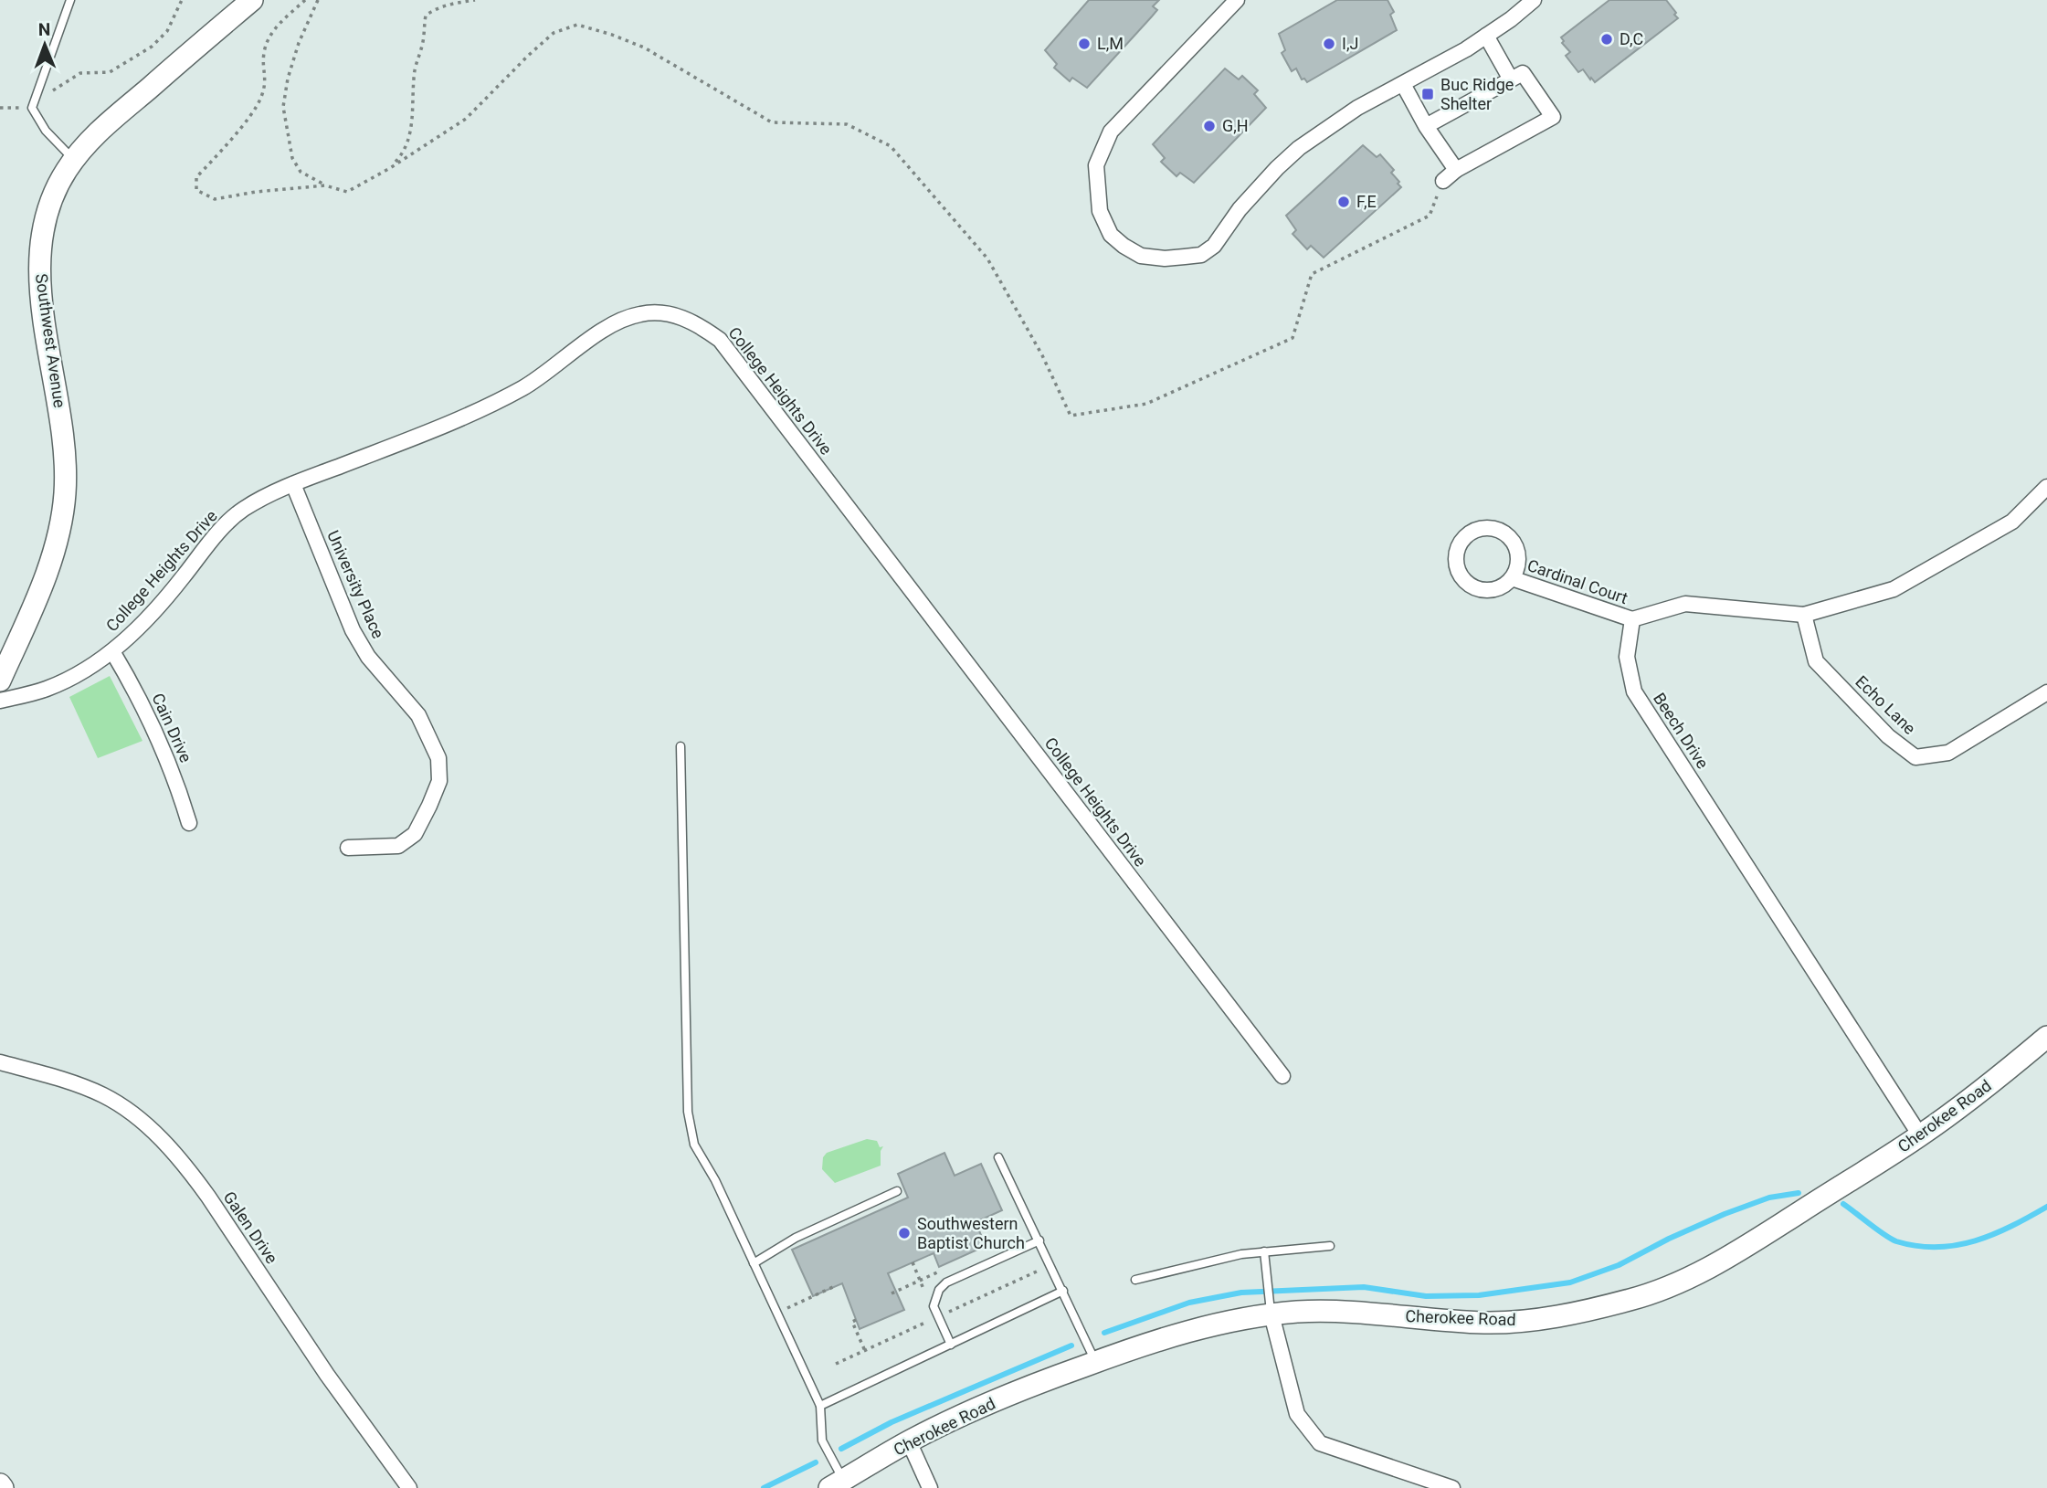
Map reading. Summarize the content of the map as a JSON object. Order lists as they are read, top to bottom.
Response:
{
  "streets": {
    "main road": ["Southwest Avenue", "Cherokee Road"],
    "street": [
      "College Heights Drive",
      "Cardinal Court",
      "University Place",
      "Echo Lane",
      "Cain Drive",
      "Beech Drive",
      "Galen Drive"
    ]
  },
  "crossings": [
    ["College Heights Drive", "University Place"],
    ["College Heights Drive", "Cain Drive"],
    ["Cardinal Court", "Beech Drive"],
    ["Beech Drive", "Cherokee Road"]
  ],
  "places": {
    "other": [
      "D,C",
      "L,M",
      "I,J",
      "G,H",
      "F,E",
      "Southwestern Baptist Church"
    ],
    "transit": ["Buc Ridge Shelter"]
  },
  "north": "top"
}
